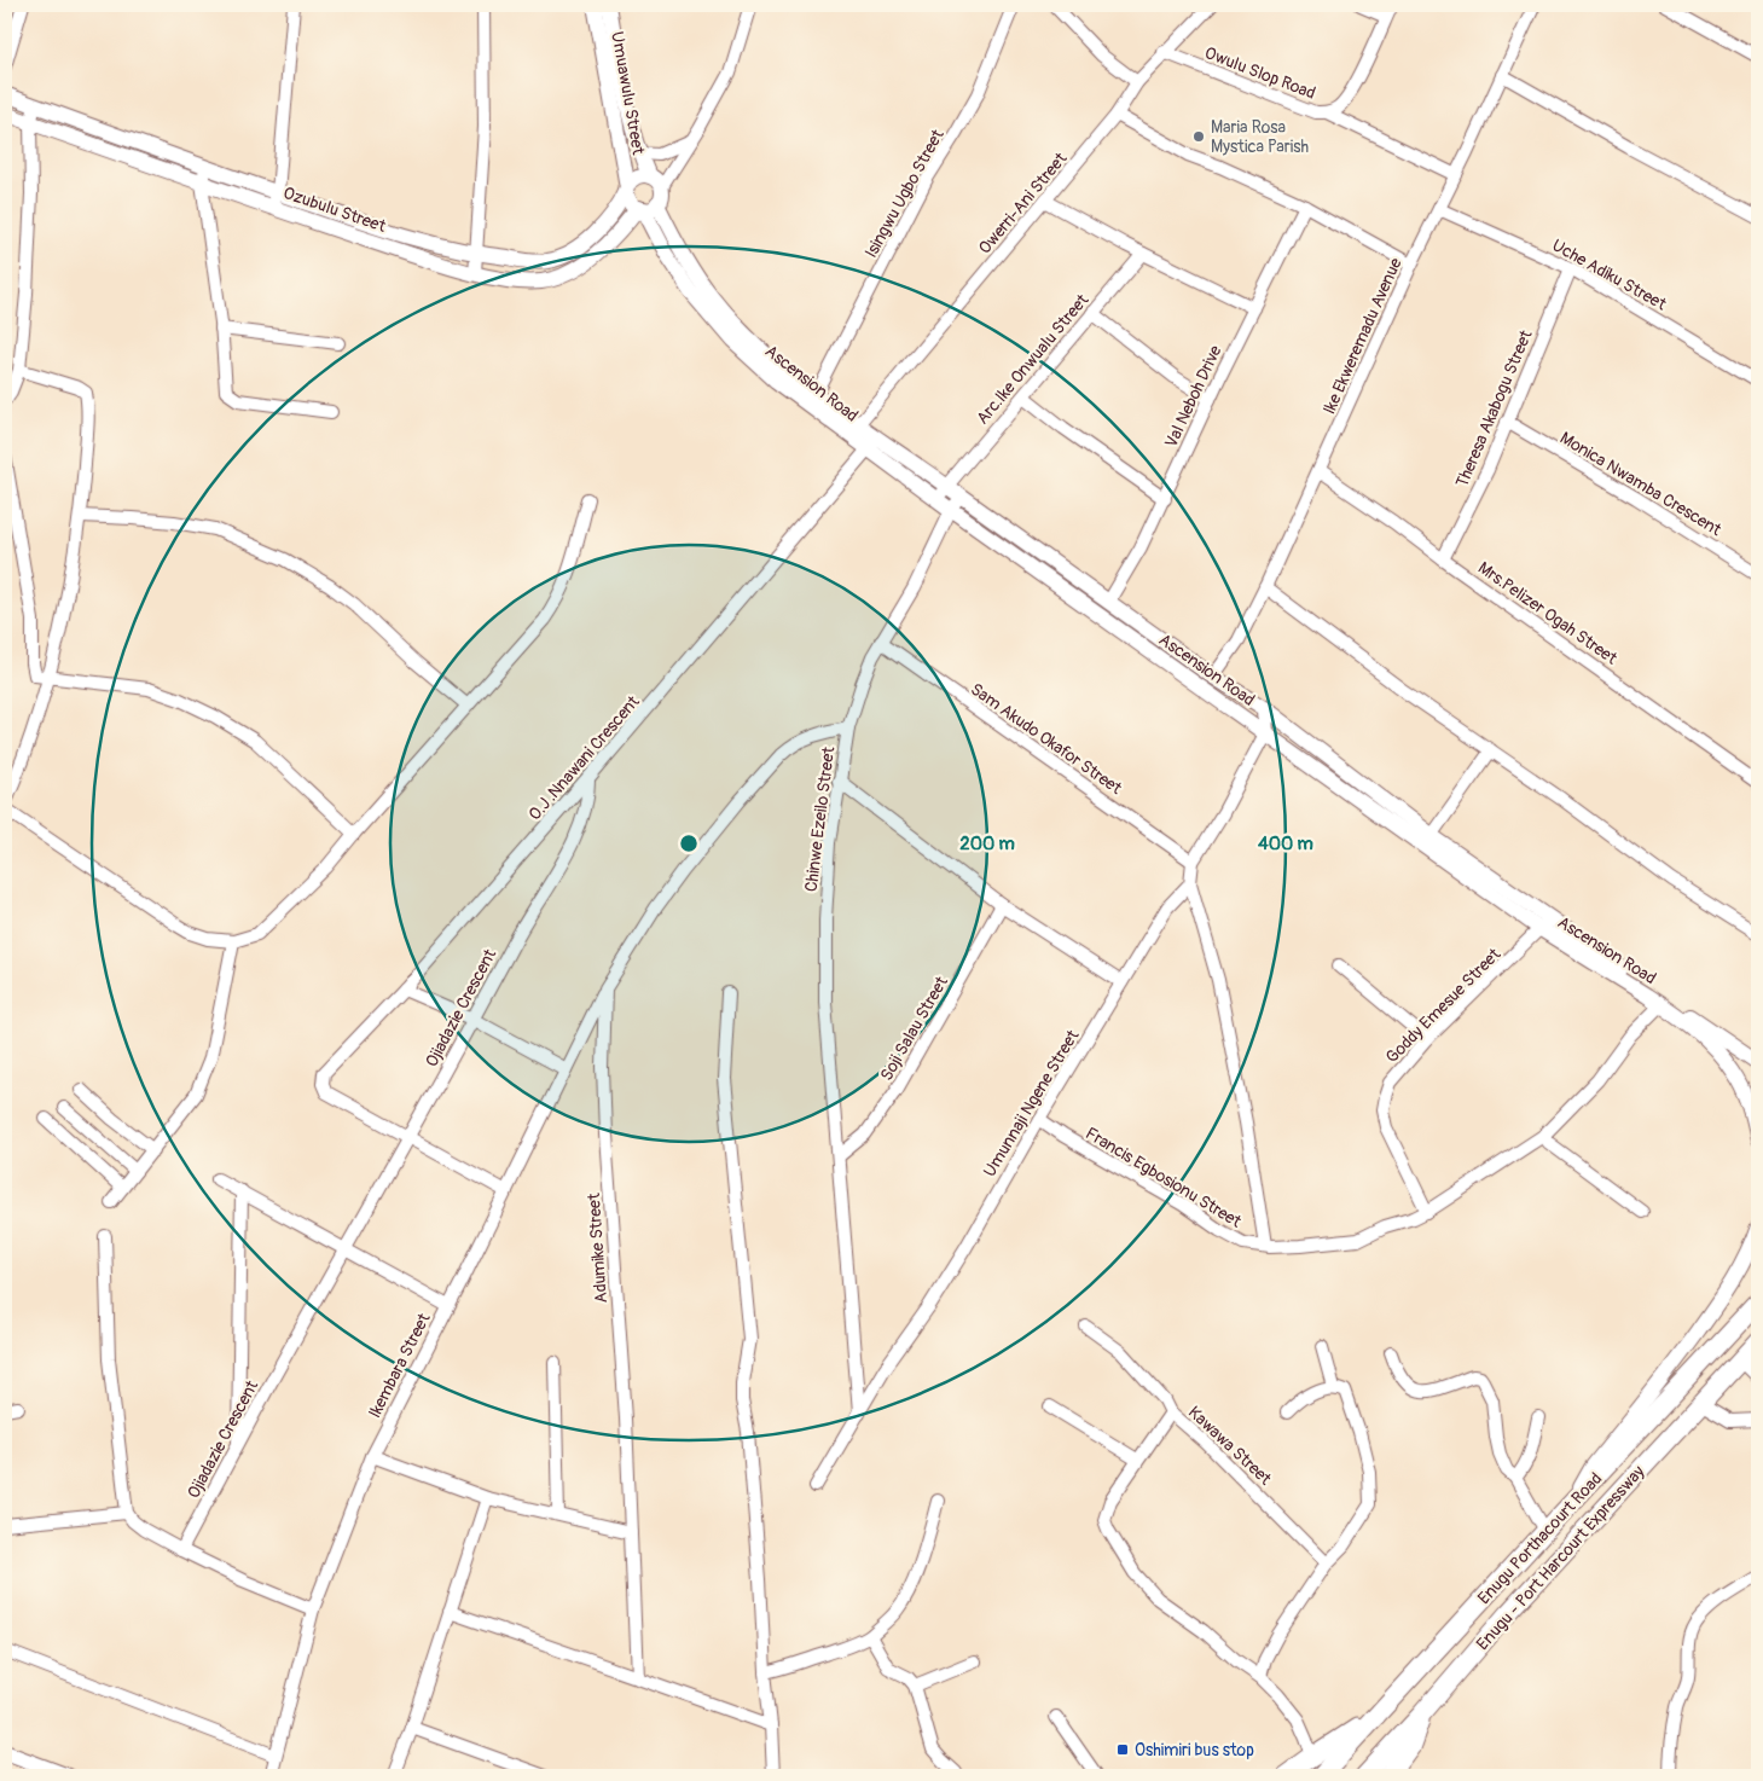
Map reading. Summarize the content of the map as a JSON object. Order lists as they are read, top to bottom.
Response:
{
  "streets": {
    "highway": ["Enugu Porthacourt Road", "Enugu - Port Harcourt Expressway"],
    "main road": ["Umuawulu Street", "Ozubulu Street", "Ascension Road"],
    "street": [
      "Owulu Slop Road",
      "Isingwu Ugbo Street",
      "Owerri-Ani Street",
      "Uche Adiku Street",
      "Ike Ekweremadu Avenue",
      "Arc.Ike Onwualu Street",
      "Val Neboh Drive",
      "Theresa Akabogu Street",
      "Monica Nwamba Crescent",
      "Mrs.Pelizer Ogah Street",
      "Sam Akudo Okafor Street",
      "O.J .Nnawani Crescent",
      "Chinwe Ezeilo Street",
      "Goddy Emesue Street",
      "Ojiadazie Crescent",
      "Soji Salau Street",
      "Umunnaji Ngene Street",
      "Francis Egbosionu Street",
      "Adumike Street",
      "Ikembara Street",
      "Kawawa Street"
    ]
  },
  "crossings": [
    ["Owulu Slop Road", "Owerri-Ani Street"],
    ["Umuawulu Street", "Ozubulu Street"],
    ["Umuawulu Street", "Ascension Road"],
    ["Isingwu Ugbo Street", "Ascension Road"],
    ["Owerri-Ani Street", "Ascension Road"],
    ["Ozubulu Street", "Ascension Road"],
    ["Uche Adiku Street", "Ike Ekweremadu Avenue"],
    ["Uche Adiku Street", "Theresa Akabogu Street"],
    ["Ike Ekweremadu Avenue", "Ascension Road"],
    ["Ike Ekweremadu Avenue", "Mrs.Pelizer Ogah Street"],
    ["Arc.Ike Onwualu Street", "Ascension Road"],
    ["Ascension Road", "Val Neboh Drive"],
    ["Ascension Road", "O.J .Nnawani Crescent"],
    ["Ascension Road", "Chinwe Ezeilo Street"],
    ["Ascension Road", "Goddy Emesue Street"],
    ["Ascension Road", "Francis Egbosionu Street"],
    ["Theresa Akabogu Street", "Monica Nwamba Crescent"],
    ["Theresa Akabogu Street", "Mrs.Pelizer Ogah Street"],
    ["Sam Akudo Okafor Street", "Chinwe Ezeilo Street"],
    ["O.J .Nnawani Crescent", "Ojiadazie Crescent"],
    ["Chinwe Ezeilo Street", "Soji Salau Street"],
    ["Chinwe Ezeilo Street", "Umunnaji Ngene Street"],
    ["Chinwe Ezeilo Street", "Adumike Street"],
    ["Goddy Emesue Street", "Francis Egbosionu Street"],
    ["Umunnaji Ngene Street", "Francis Egbosionu Street"],
    ["Adumike Street", "Ikembara Street"]
  ],
  "places": {
    "other": ["Maria Rosa Mystica Parish"],
    "transit": ["Oshimiri bus stop"]
  },
  "rings": ["200 m", "400 m"]
}
